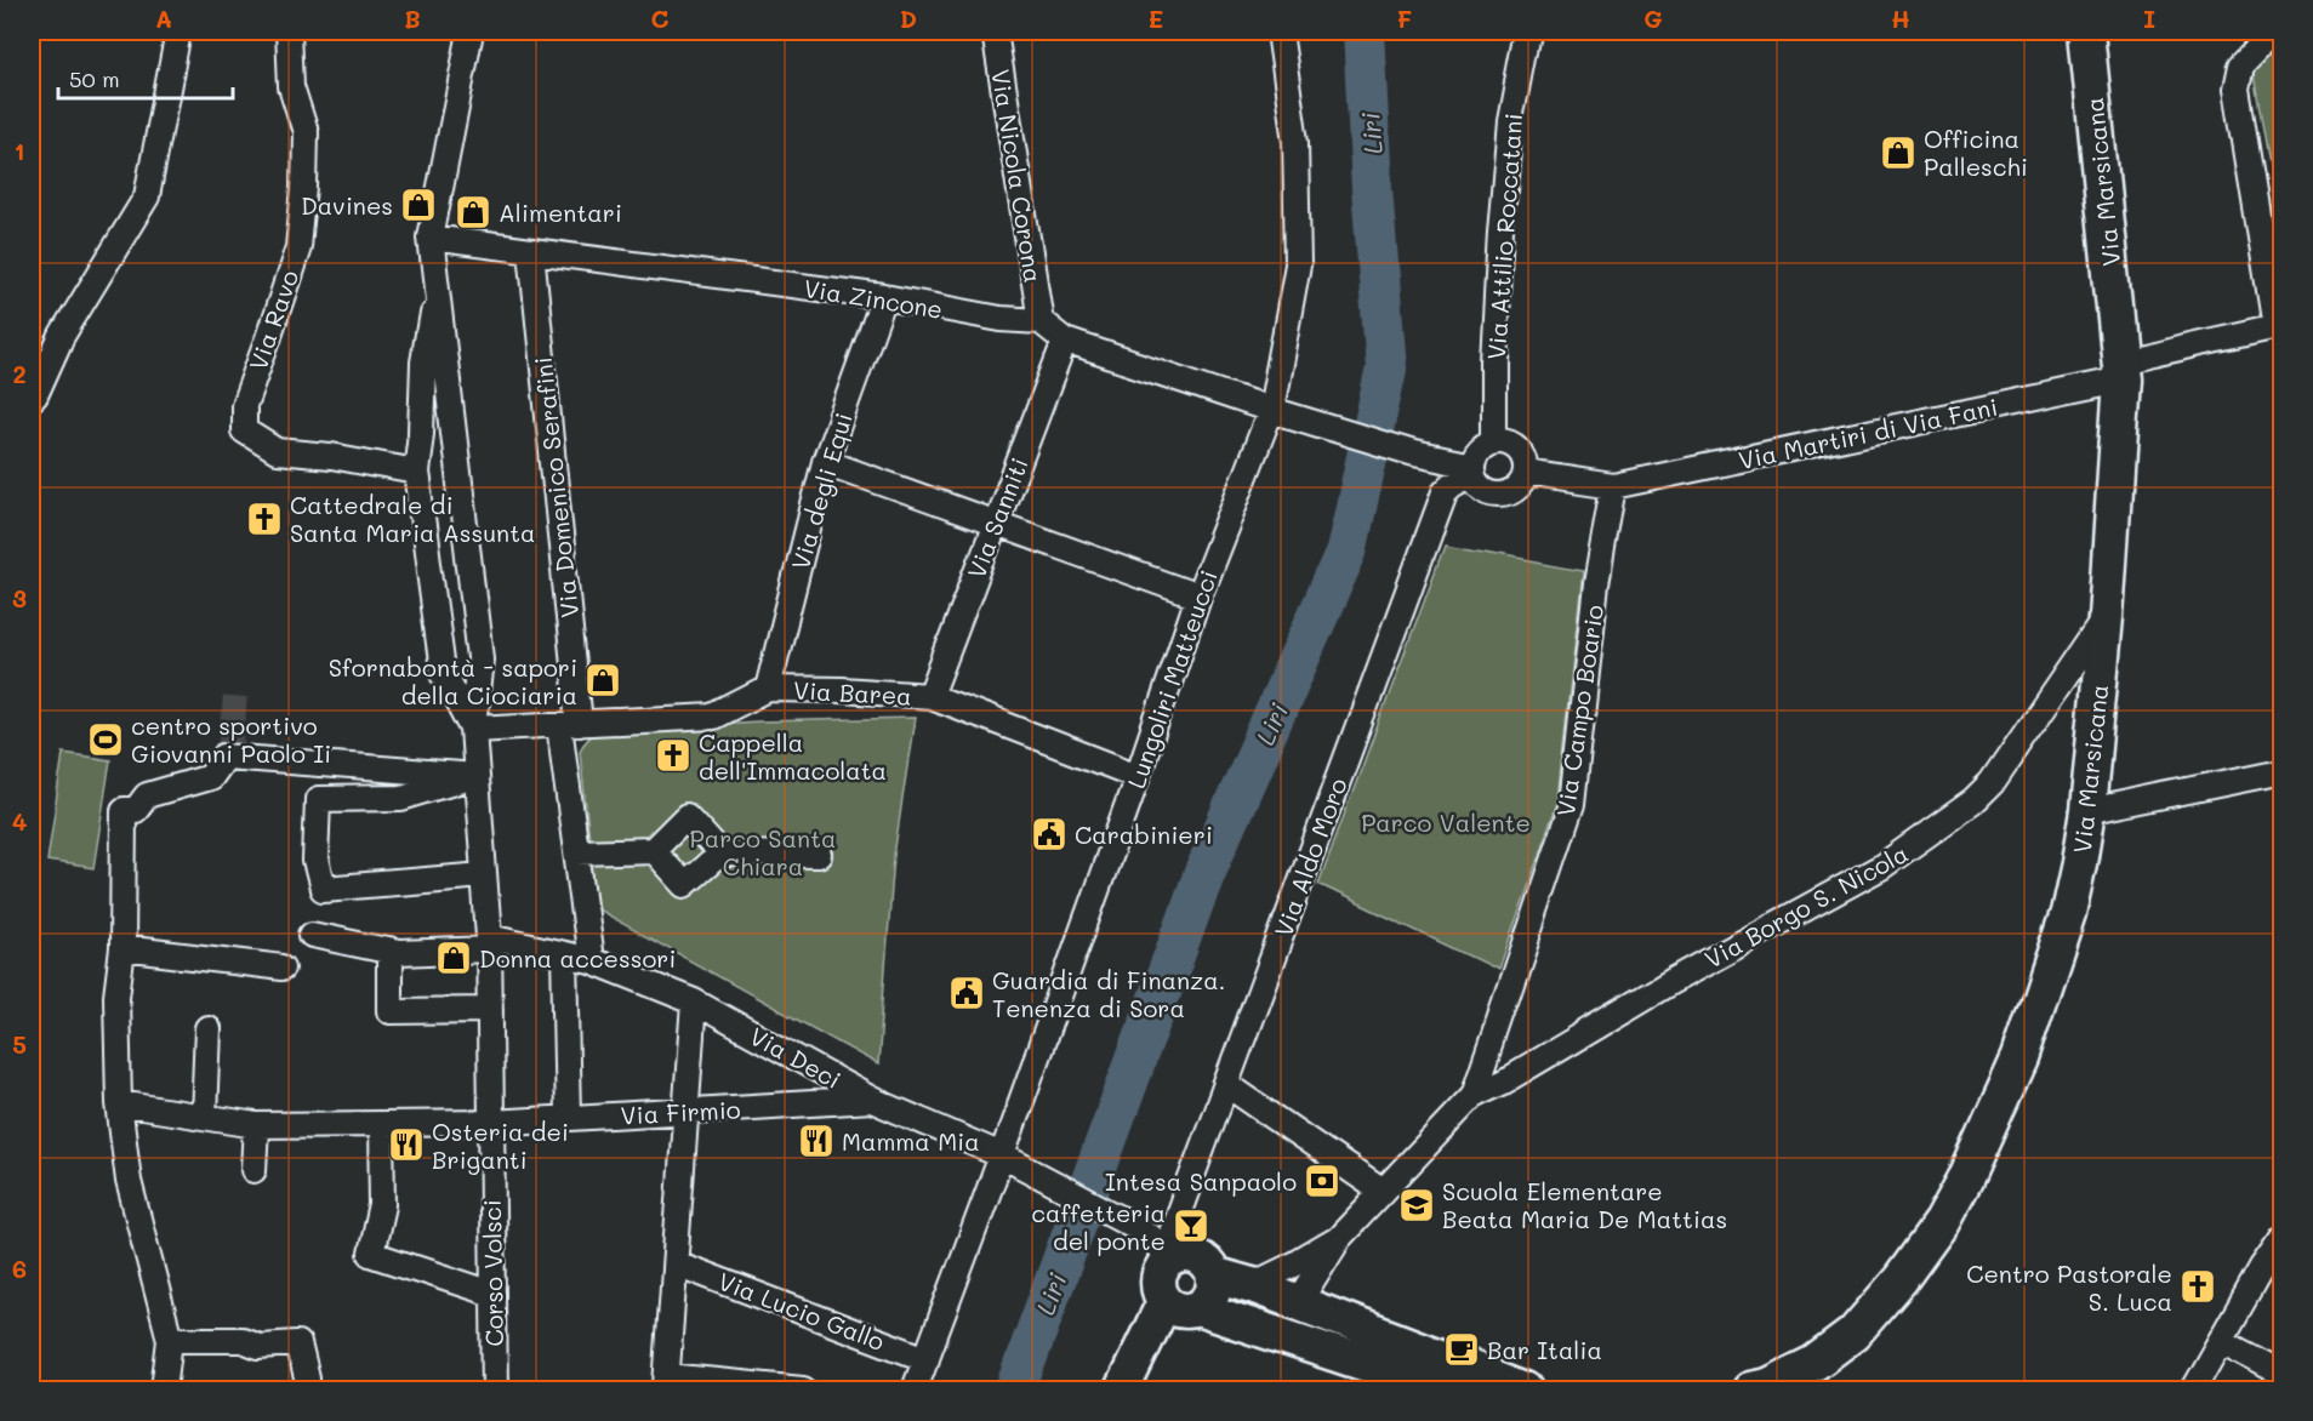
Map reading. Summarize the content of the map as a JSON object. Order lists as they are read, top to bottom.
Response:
{
  "streets": {
    "main road": ["Via Marsicana"],
    "street": [
      "Via Nicola Corona",
      "Via Attilio Roccatani",
      "Via Zincone",
      "Via Ravo",
      "Via Martiri di Via Fani",
      "Via Domenico Serafini",
      "Via degli Equi",
      "Via Sanniti",
      "Lungoliri Matteucci",
      "Via Barea",
      "Via Campo Boario",
      "Via Aldo Moro",
      "Via Borgo S. Nicola",
      "Via Deci",
      "Via Firmio",
      "Corso Volsci",
      "Via Lucio Gallo"
    ]
  },
  "crossings": [
    ["Via Nicola Corona", "Via Zincone"],
    ["Via Marsicana", "Via Martiri di Via Fani"],
    ["Via Marsicana", "Via Borgo S. Nicola"],
    ["Via Attilio Roccatani", "Via Aldo Moro"],
    ["Via Zincone", "Via Domenico Serafini"],
    ["Via Zincone", "Via degli Equi"],
    ["Via Zincone", "Corso Volsci"],
    ["Via Martiri di Via Fani", "Via Campo Boario"],
    ["Via Domenico Serafini", "Via Barea"],
    ["Via Domenico Serafini", "Via Deci"],
    ["Via degli Equi", "Via Barea"],
    ["Via Sanniti", "Via Barea"],
    ["Lungoliri Matteucci", "Via Barea"],
    ["Lungoliri Matteucci", "Via Deci"],
    ["Lungoliri Matteucci", "Via Lucio Gallo"],
    ["Via Barea", "Corso Volsci"],
    ["Via Campo Boario", "Via Borgo S. Nicola"],
    ["Via Aldo Moro", "Via Deci"],
    ["Via Deci", "Via Firmio"],
    ["Via Deci", "Corso Volsci"],
    ["Via Firmio", "Corso Volsci"]
  ],
  "water": ["Liri"],
  "parks": ["Parco Valente", "Parco Santa Chiara"],
  "places": {
    "shop": [
      "Officina Palleschi",
      "Davines",
      "Alimentari",
      "Sfornabontà - sapori della Ciociaria",
      "Donna accessori"
    ],
    "church": ["Cattedrale di Santa Maria Assunta", "Cappella dell'Immacolata", "Centro Pastorale S. Luca"],
    "sports": ["centro sportivo Giovanni Paolo Ii"],
    "public building": ["Carabinieri", "Guardia di Finanza. Tenenza di Sora"],
    "restaurant": ["Mamma Mia", "Osteria dei Briganti"],
    "bank": ["Intesa Sanpaolo"],
    "school or university": ["Scuola Elementare Beata Maria De Mattias"],
    "bar": ["caffetteria del ponte"],
    "cafe": ["Bar Italia"]
  },
  "scale_bar": "50 m",
  "grid": {
    "columns": [
      "A",
      "B",
      "C",
      "D",
      "E",
      "F",
      "G",
      "H",
      "I"
    ],
    "rows": [
      "1",
      "2",
      "3",
      "4",
      "5",
      "6"
    ]
  }
}
